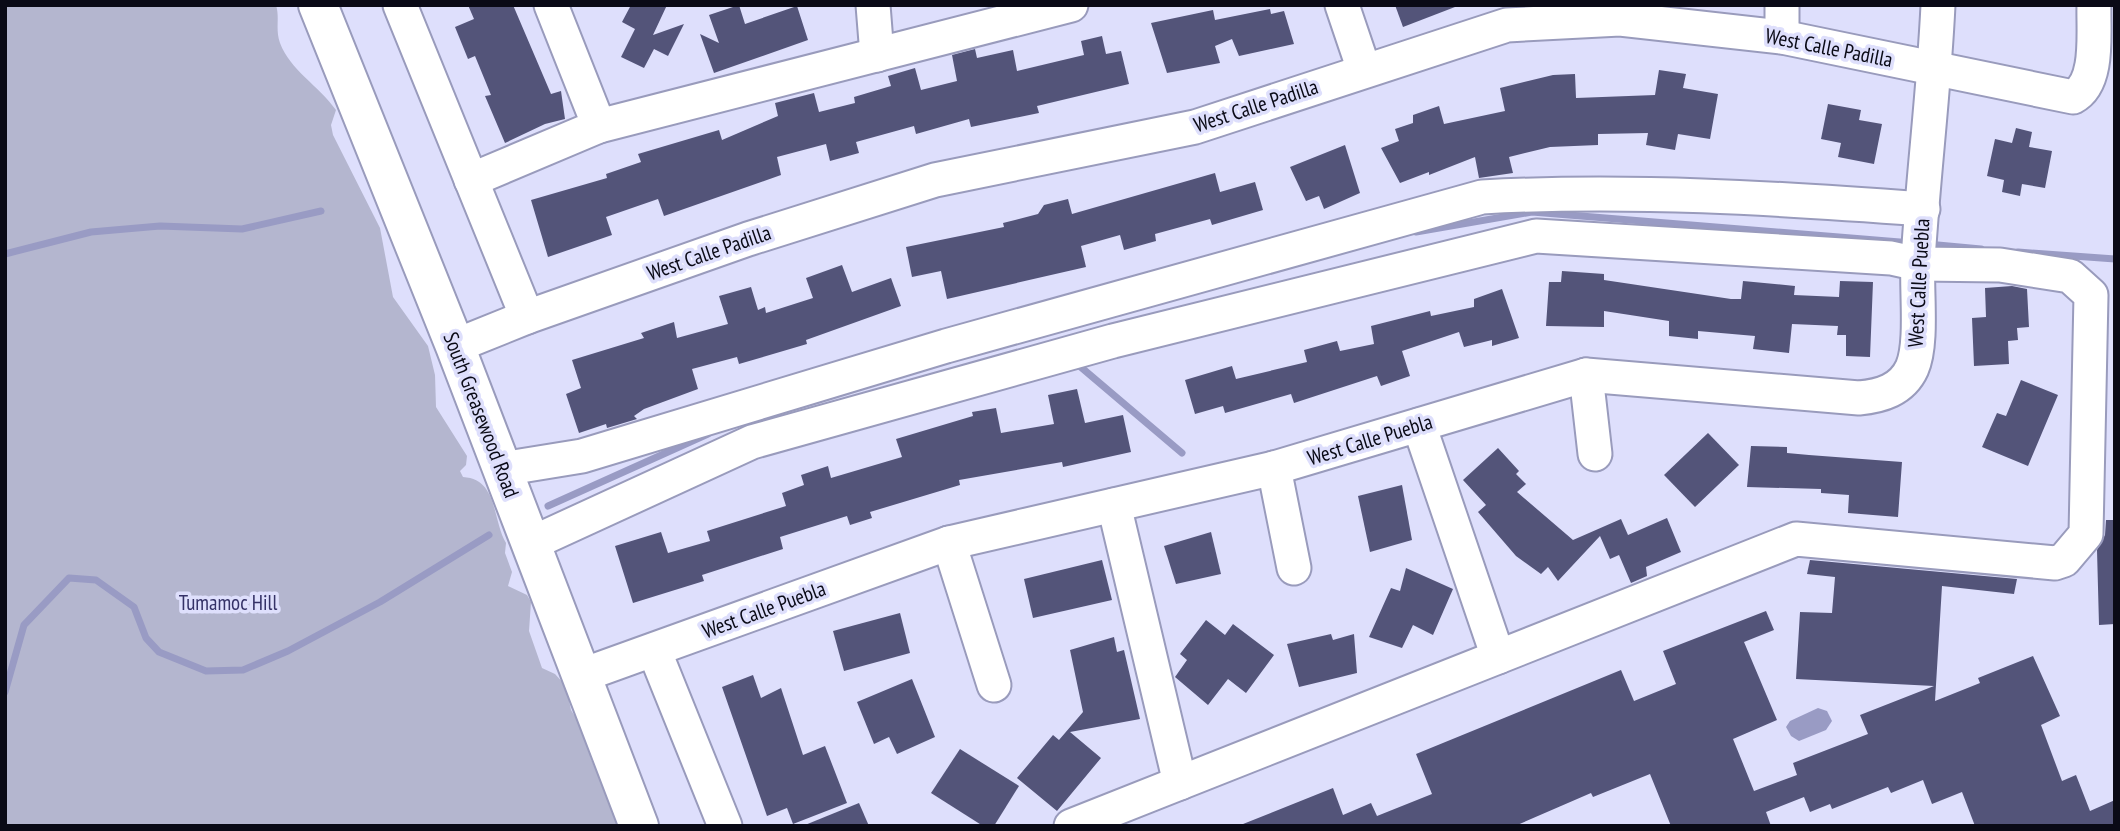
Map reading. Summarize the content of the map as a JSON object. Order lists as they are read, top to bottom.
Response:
{
  "streets": {
    "main road": ["South Greasewood Road"],
    "street": ["West Calle Padilla", "West Calle Puebla"]
  },
  "crossings": [
    ["West Calle Padilla", "West Calle Puebla"],
    ["West Calle Padilla", "South Greasewood Road"],
    ["West Calle Puebla", "South Greasewood Road"]
  ],
  "parks": ["Tumamoc Hill"]
}
